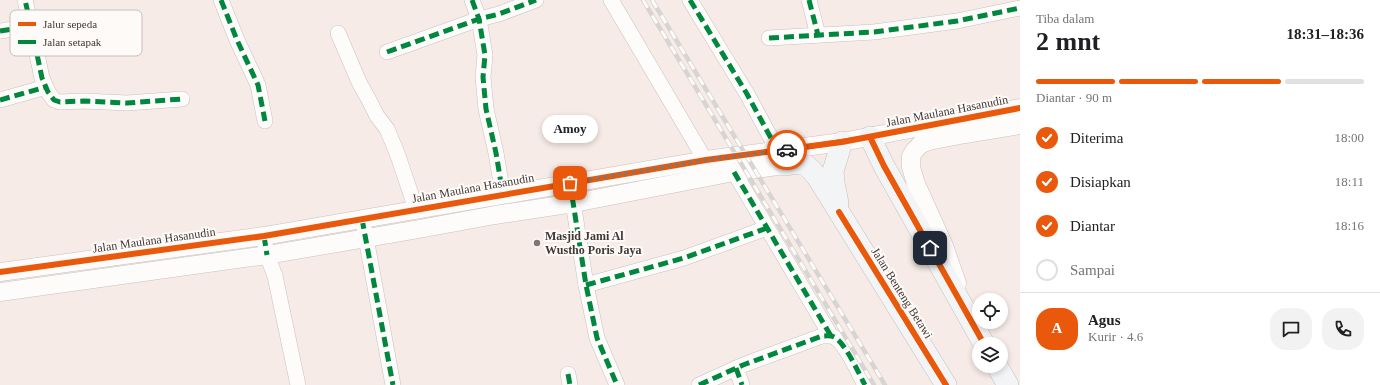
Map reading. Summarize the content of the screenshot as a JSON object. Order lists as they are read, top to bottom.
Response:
{
  "streets": {
    "main road": ["Jalan Benteng Betawi"],
    "street": ["Jalan Maulana Hasanudin"]
  },
  "crossings": [
    ["Jalan Maulana Hasanudin", "Jalan Benteng Betawi"]
  ],
  "places": ["Amoy", "Masjid Jami Al Wustho Poris Jaya"],
  "legend": ["Jalur sepeda", "Jalan setapak"],
  "page": {
    "heading": ["2 mnt", "Tiba dalam", "18:31–18:36"],
    "panel": ["Agus", "Kurir · 4.6"],
    "bar": "Diantar · 90 m",
    "bubble": "Amoy",
    "list": [
      ["Diterima", "18:00"],
      ["Disiapkan", "18:11"],
      ["Diantar", "18:16"],
      "Sampai"
    ],
    "round": "A"
  }
}
